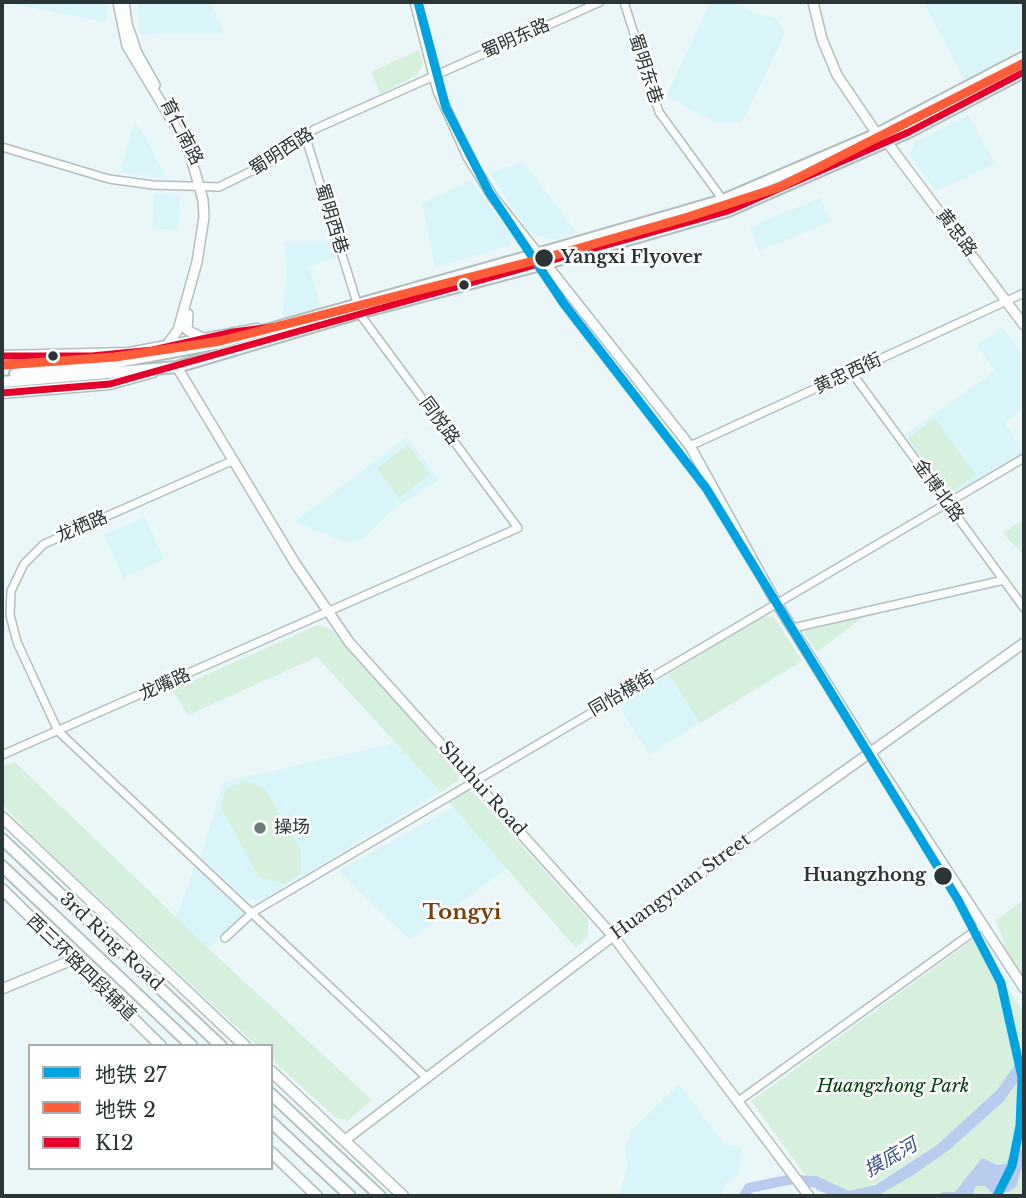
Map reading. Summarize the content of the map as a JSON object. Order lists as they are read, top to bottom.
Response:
{
  "streets": {
    "main road": ["3rd Ring Road", "西三环路四段辅道"],
    "street": [
      "蜀明东路",
      "蜀明东巷",
      "育仁南路",
      "蜀明西路",
      "蜀明西巷",
      "黄忠路",
      "黄忠西街",
      "同悦路",
      "金博北路",
      "龙栖路",
      "龙嘴路",
      "同怡横街",
      "Shuhui Road",
      "Huangyuan Street"
    ]
  },
  "crossings": [
    ["蜀明东路", "蜀明西路"],
    ["育仁南路", "蜀明西路"],
    ["蜀明西路", "蜀明西巷"],
    ["蜀明西巷", "同悦路"],
    ["黄忠路", "黄忠西街"],
    ["黄忠西街", "金博北路"],
    ["同悦路", "龙嘴路"],
    ["金博北路", "同怡横街"],
    ["龙栖路", "龙嘴路"],
    ["龙栖路", "Shuhui Road"],
    ["龙嘴路", "Shuhui Road"],
    ["同怡横街", "Shuhui Road"],
    ["Shuhui Road", "Huangyuan Street"]
  ],
  "districts": ["Tongyi"],
  "water": ["摸底河"],
  "parks": ["Huangzhong Park"],
  "places": ["Yangxi Flyover", "操场", "Huangzhong"],
  "lines": ["metro line 27", "metro line 2", "transit line K12"],
  "legend": ["地铁 27", "地铁 2", "K12"]
}
